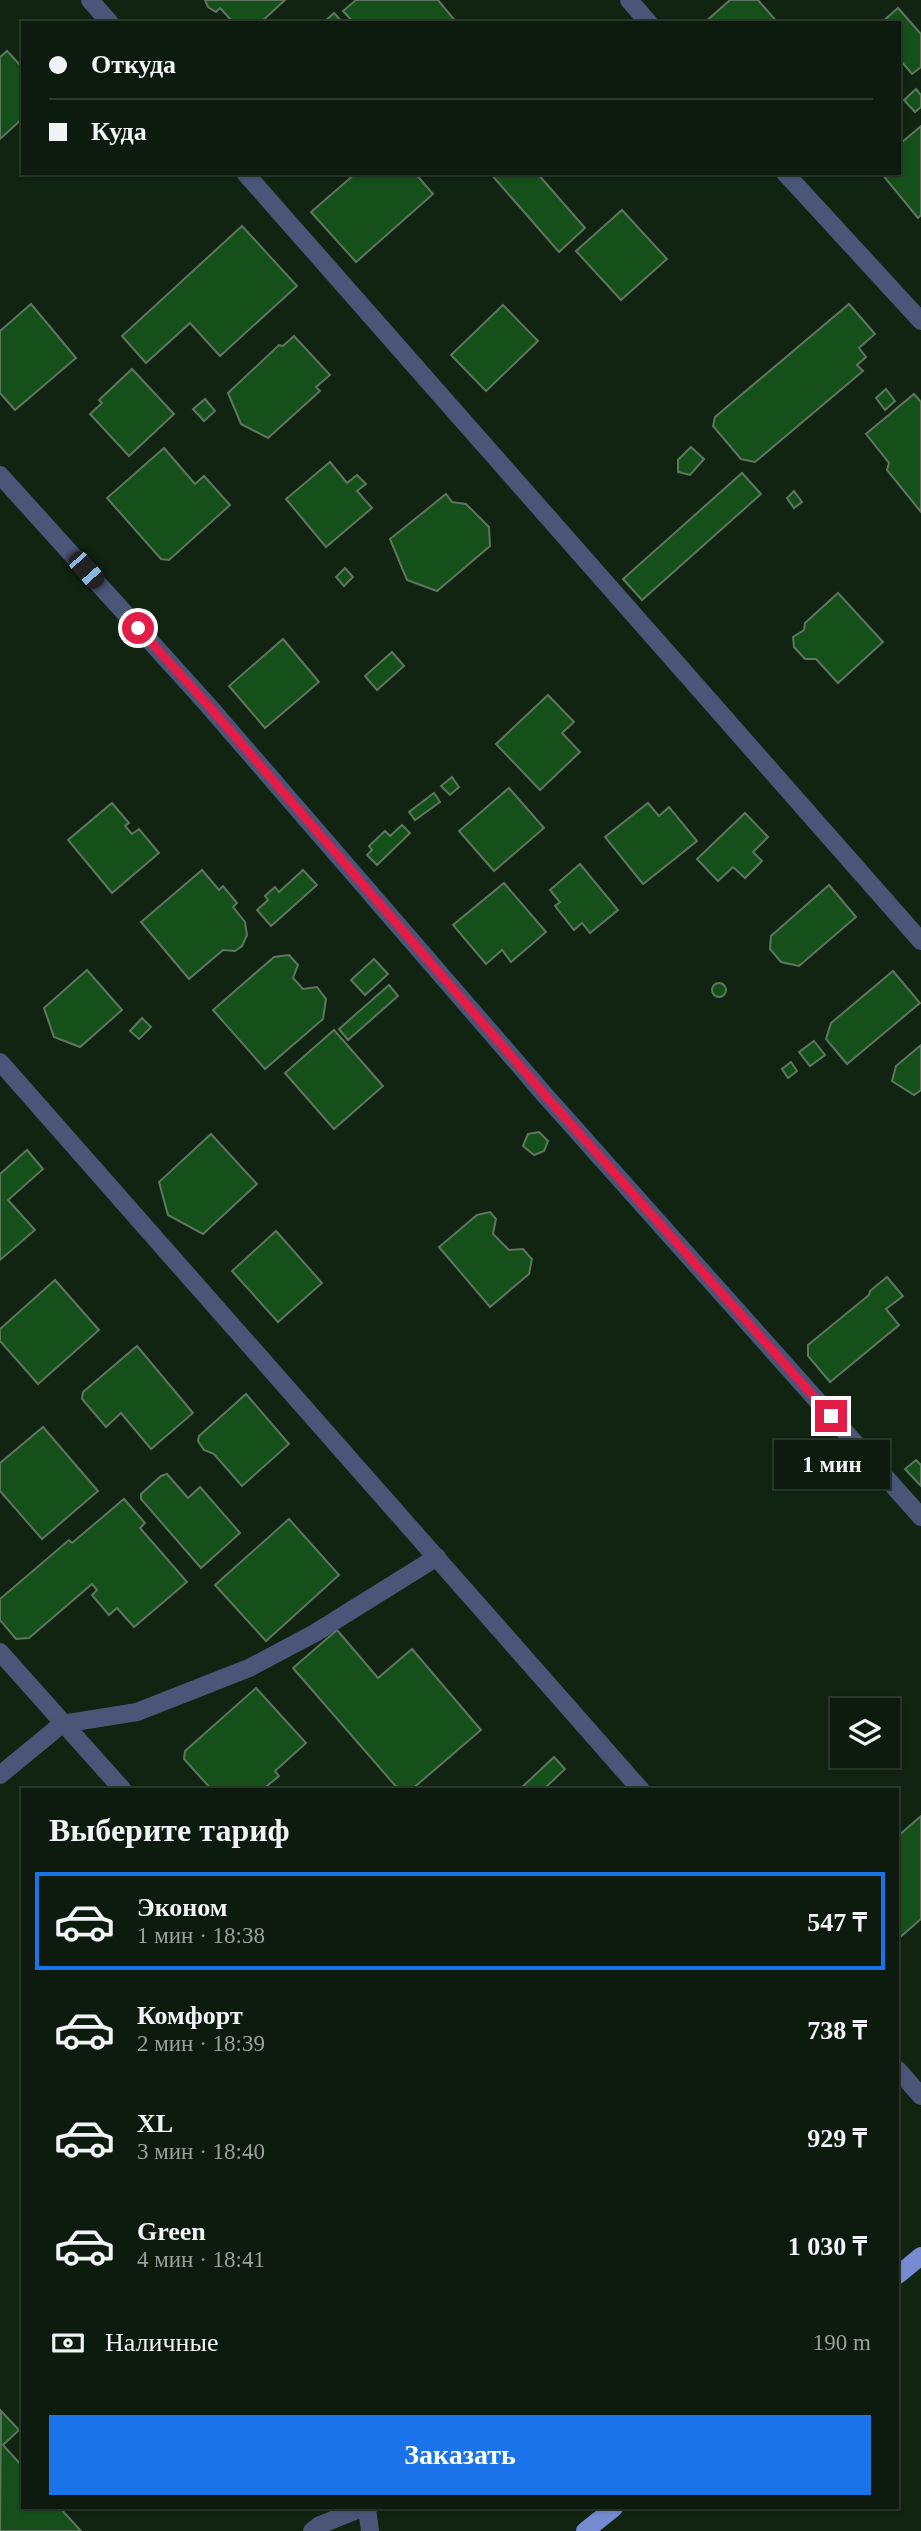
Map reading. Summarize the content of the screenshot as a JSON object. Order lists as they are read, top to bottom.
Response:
{
  "page": {
    "banner": ["Откуда", "Куда"],
    "bubble": "1 мин",
    "heading": "Выберите тариф",
    "list": [
      {
        "name": "Эконом",
        "note": "1 мин · 18:38",
        "value": "547 ₸"
      },
      {
        "name": "Комфорт",
        "note": "2 мин · 18:39",
        "value": "738 ₸"
      },
      {
        "name": "XL",
        "note": "3 мин · 18:40",
        "value": "929 ₸"
      },
      {
        "name": "Green",
        "note": "4 мин · 18:41",
        "value": "1 030 ₸"
      }
    ],
    "pay": ["Наличные", "190 m"],
    "buttons": "Заказать"
  }
}
